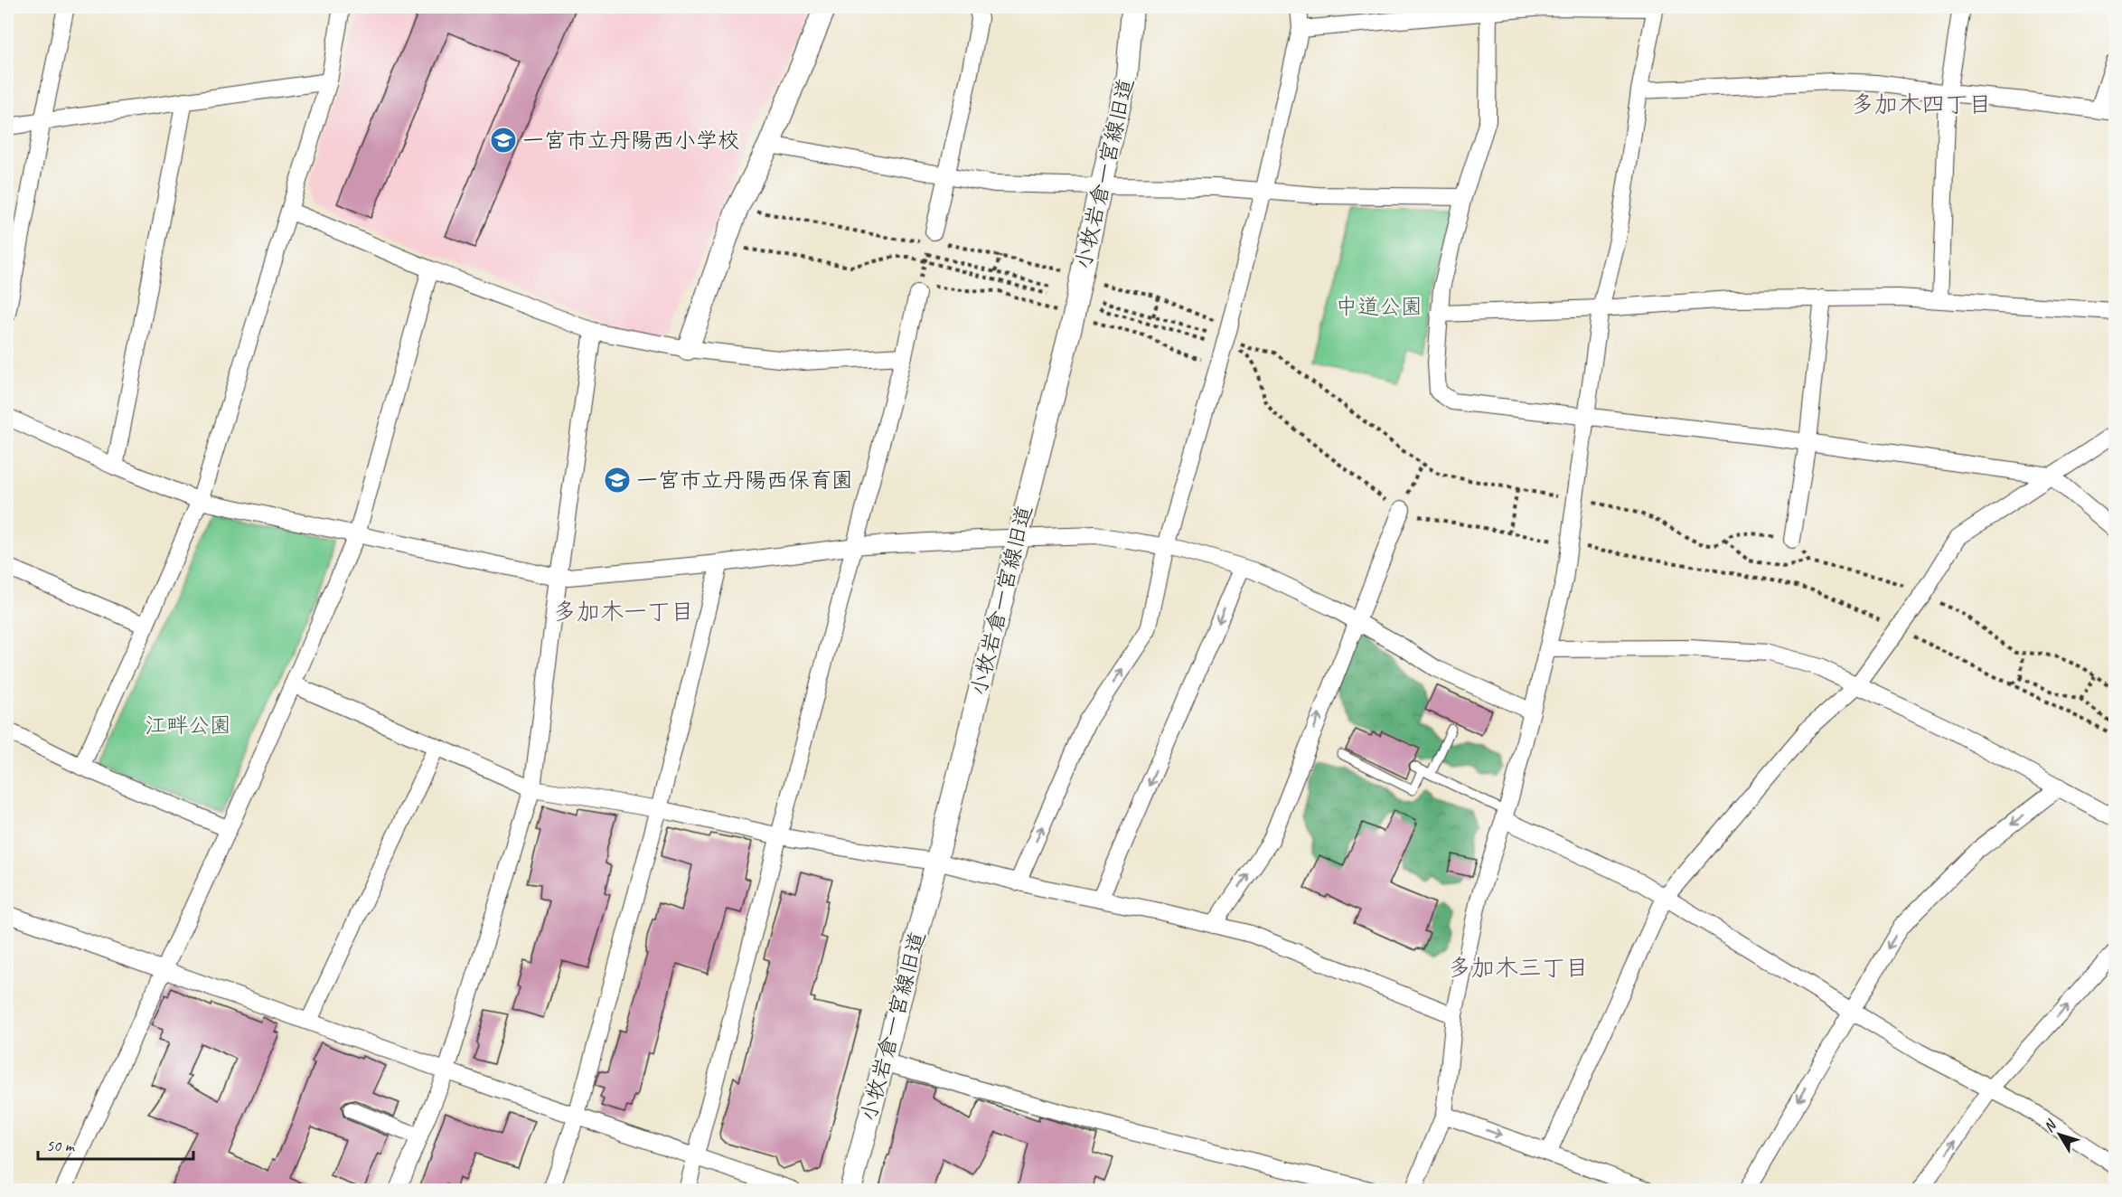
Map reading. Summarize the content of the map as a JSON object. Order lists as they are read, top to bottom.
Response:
{
  "streets": {
    "street": ["小牧岩倉一宮線旧道"]
  },
  "districts": ["多加木四丁目", "多加木一丁目", "多加木三丁目"],
  "parks": ["中道公園", "江畔公園"],
  "places": {
    "school or university": ["一宮市立丹陽西小学校", "一宮市立丹陽西保育園"]
  },
  "scale_bar": "50 m",
  "north": "top left"
}
